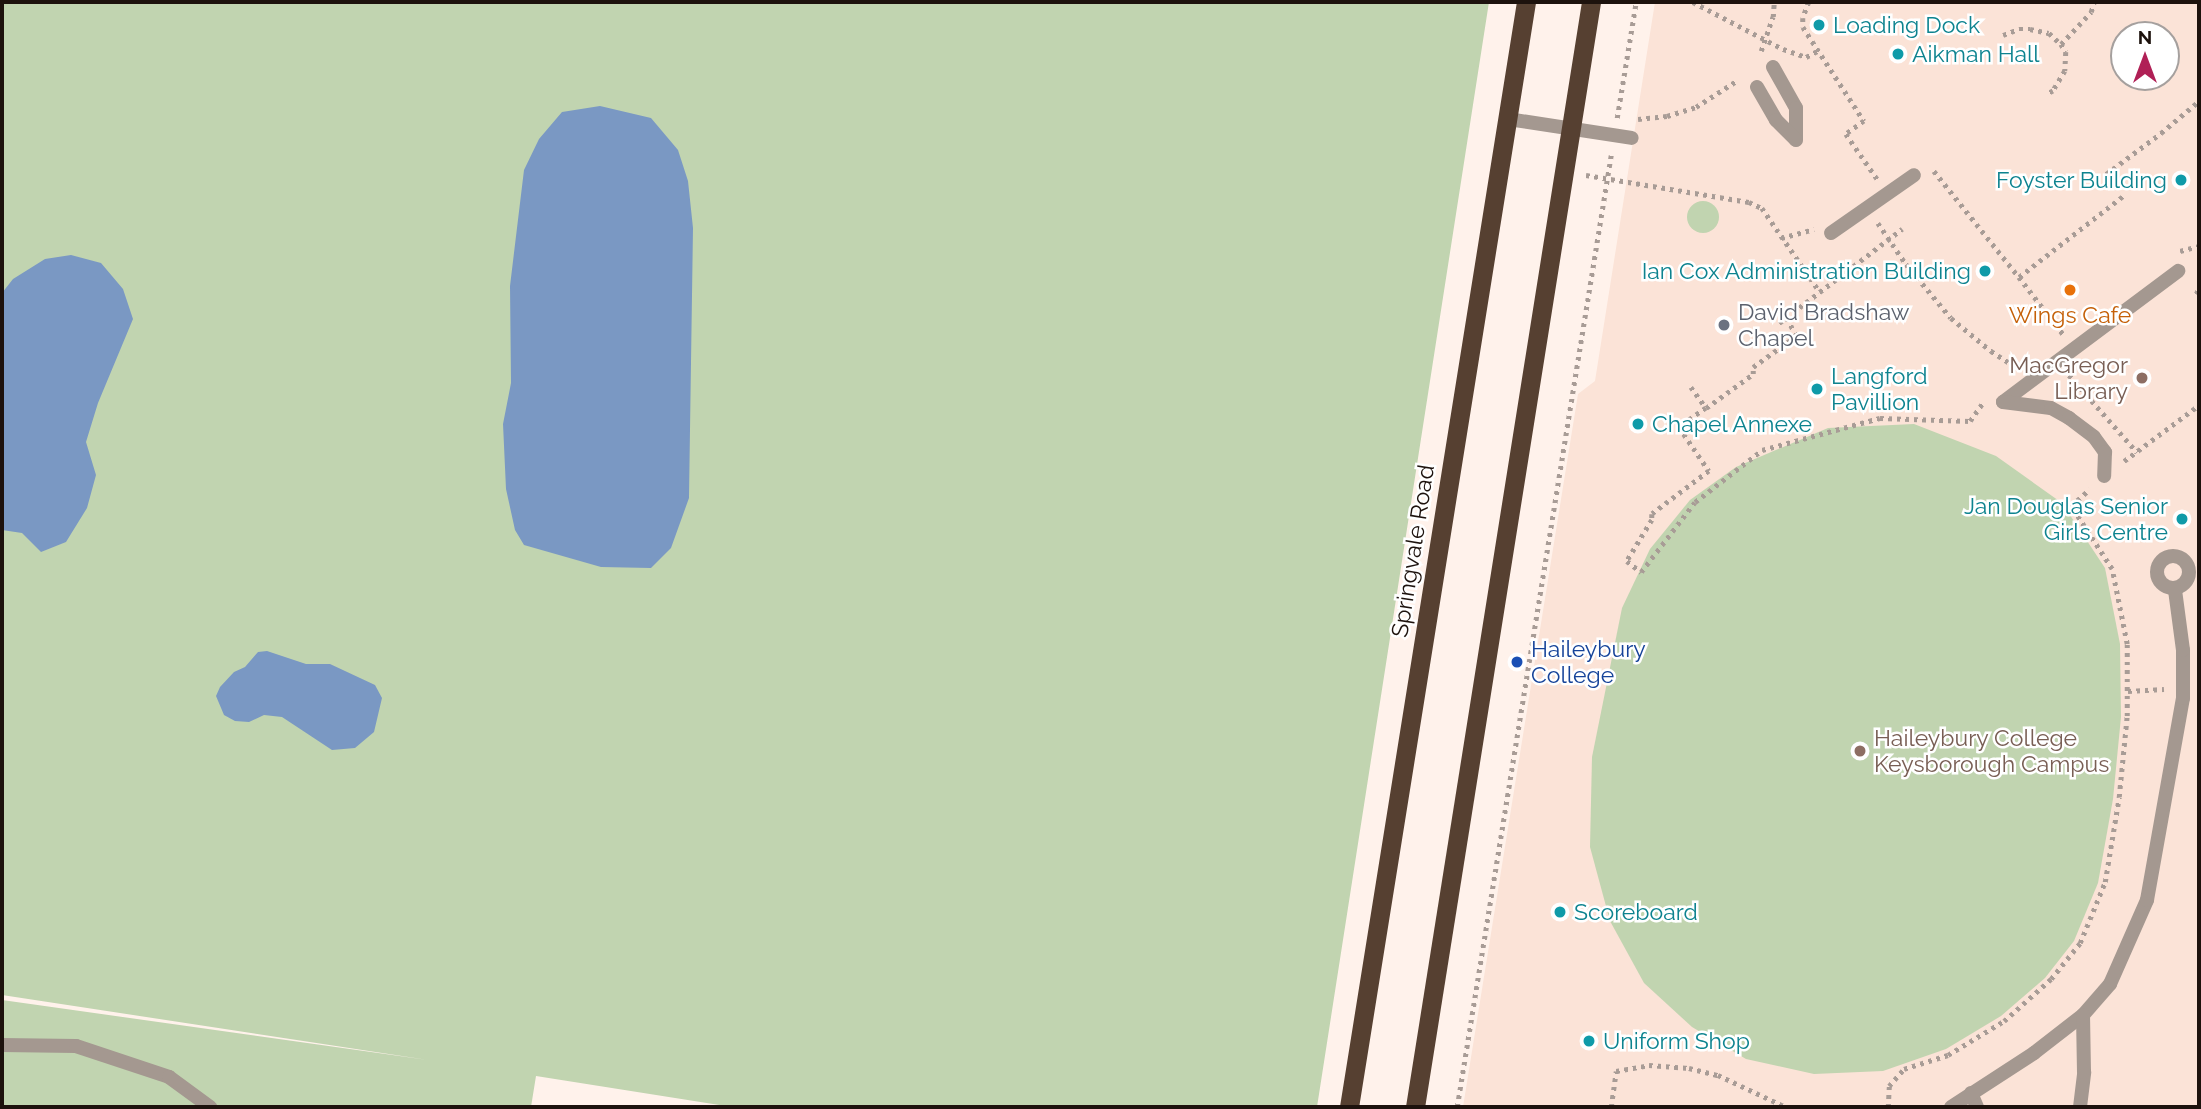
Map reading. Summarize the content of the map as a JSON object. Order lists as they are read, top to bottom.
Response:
{
  "streets": {
    "highway": ["Springvale Road"]
  },
  "places": [
    "Loading Dock",
    "Aikman Hall",
    "Foyster Building",
    "Ian Cox Administration Building",
    "Wings Cafe",
    "David Bradshaw Chapel",
    "MacGregor Library",
    "Langford Pavillion",
    "Chapel Annexe",
    "Jan Douglas Senior Girls Centre",
    "Haileybury College",
    "Haileybury College Keysborough Campus",
    "Scoreboard",
    "Uniform Shop"
  ],
  "north": "top"
}
